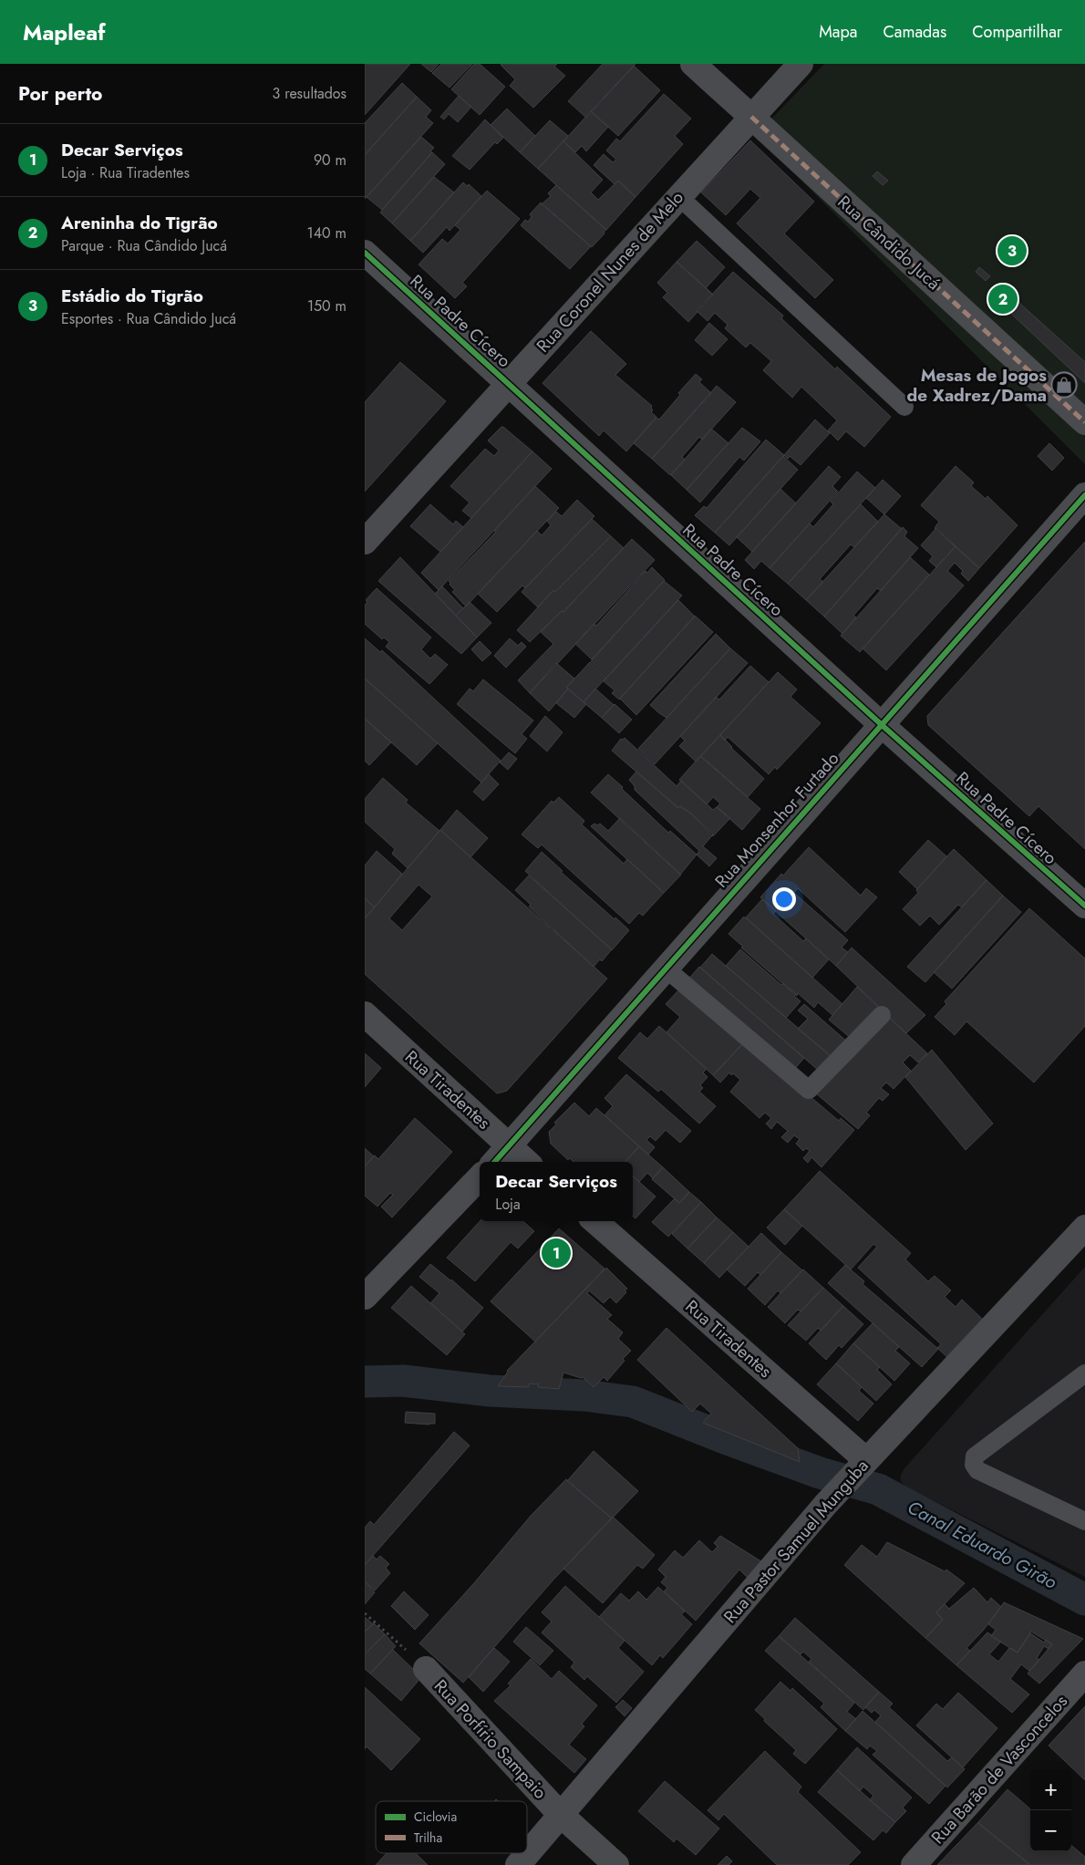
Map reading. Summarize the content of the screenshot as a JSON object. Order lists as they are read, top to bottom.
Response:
{
  "streets": {
    "street": [
      "Rua Cândido Jucá",
      "Rua Coronel Nunes de Melo",
      "Rua Padre Cícero",
      "Rua Monsenhor Furtado",
      "Rua Tiradentes",
      "Rua Pastor Samuel Munguba",
      "Rua Porfírio Sampaio",
      "Rua Barão de Vasconcelos"
    ]
  },
  "crossings": [
    ["Rua Cândido Jucá", "Rua Coronel Nunes de Melo"],
    ["Rua Coronel Nunes de Melo", "Rua Padre Cícero"],
    ["Rua Padre Cícero", "Rua Monsenhor Furtado"],
    ["Rua Monsenhor Furtado", "Rua Tiradentes"],
    ["Rua Tiradentes", "Rua Pastor Samuel Munguba"],
    ["Rua Pastor Samuel Munguba", "Rua Porfírio Sampaio"]
  ],
  "water": ["Canal Eduardo Girão"],
  "places": {
    "shop": ["Mesas de Jogos de Xadrez/Dama"]
  },
  "legend": ["Ciclovia", "Trilha"],
  "page": {
    "header": "Mapleaf",
    "nav": ["Mapa", "Camadas", "Compartilhar"],
    "heading": ["Por perto", "3 resultados"],
    "list": [
      {
        "mark": "1",
        "name": "Decar Serviços",
        "note": "Loja · Rua Tiradentes",
        "value": "90 m"
      },
      {
        "mark": "2",
        "name": "Areninha do Tigrão",
        "note": "Parque · Rua Cândido Jucá",
        "value": "140 m"
      },
      {
        "mark": "3",
        "name": "Estádio do Tigrão",
        "note": "Esportes · Rua Cândido Jucá",
        "value": "150 m"
      }
    ],
    "pins": ["3", "2", "1"],
    "popup": ["Decar Serviços", "Loja"],
    "map_buttons": ["+", "−"]
  }
}
